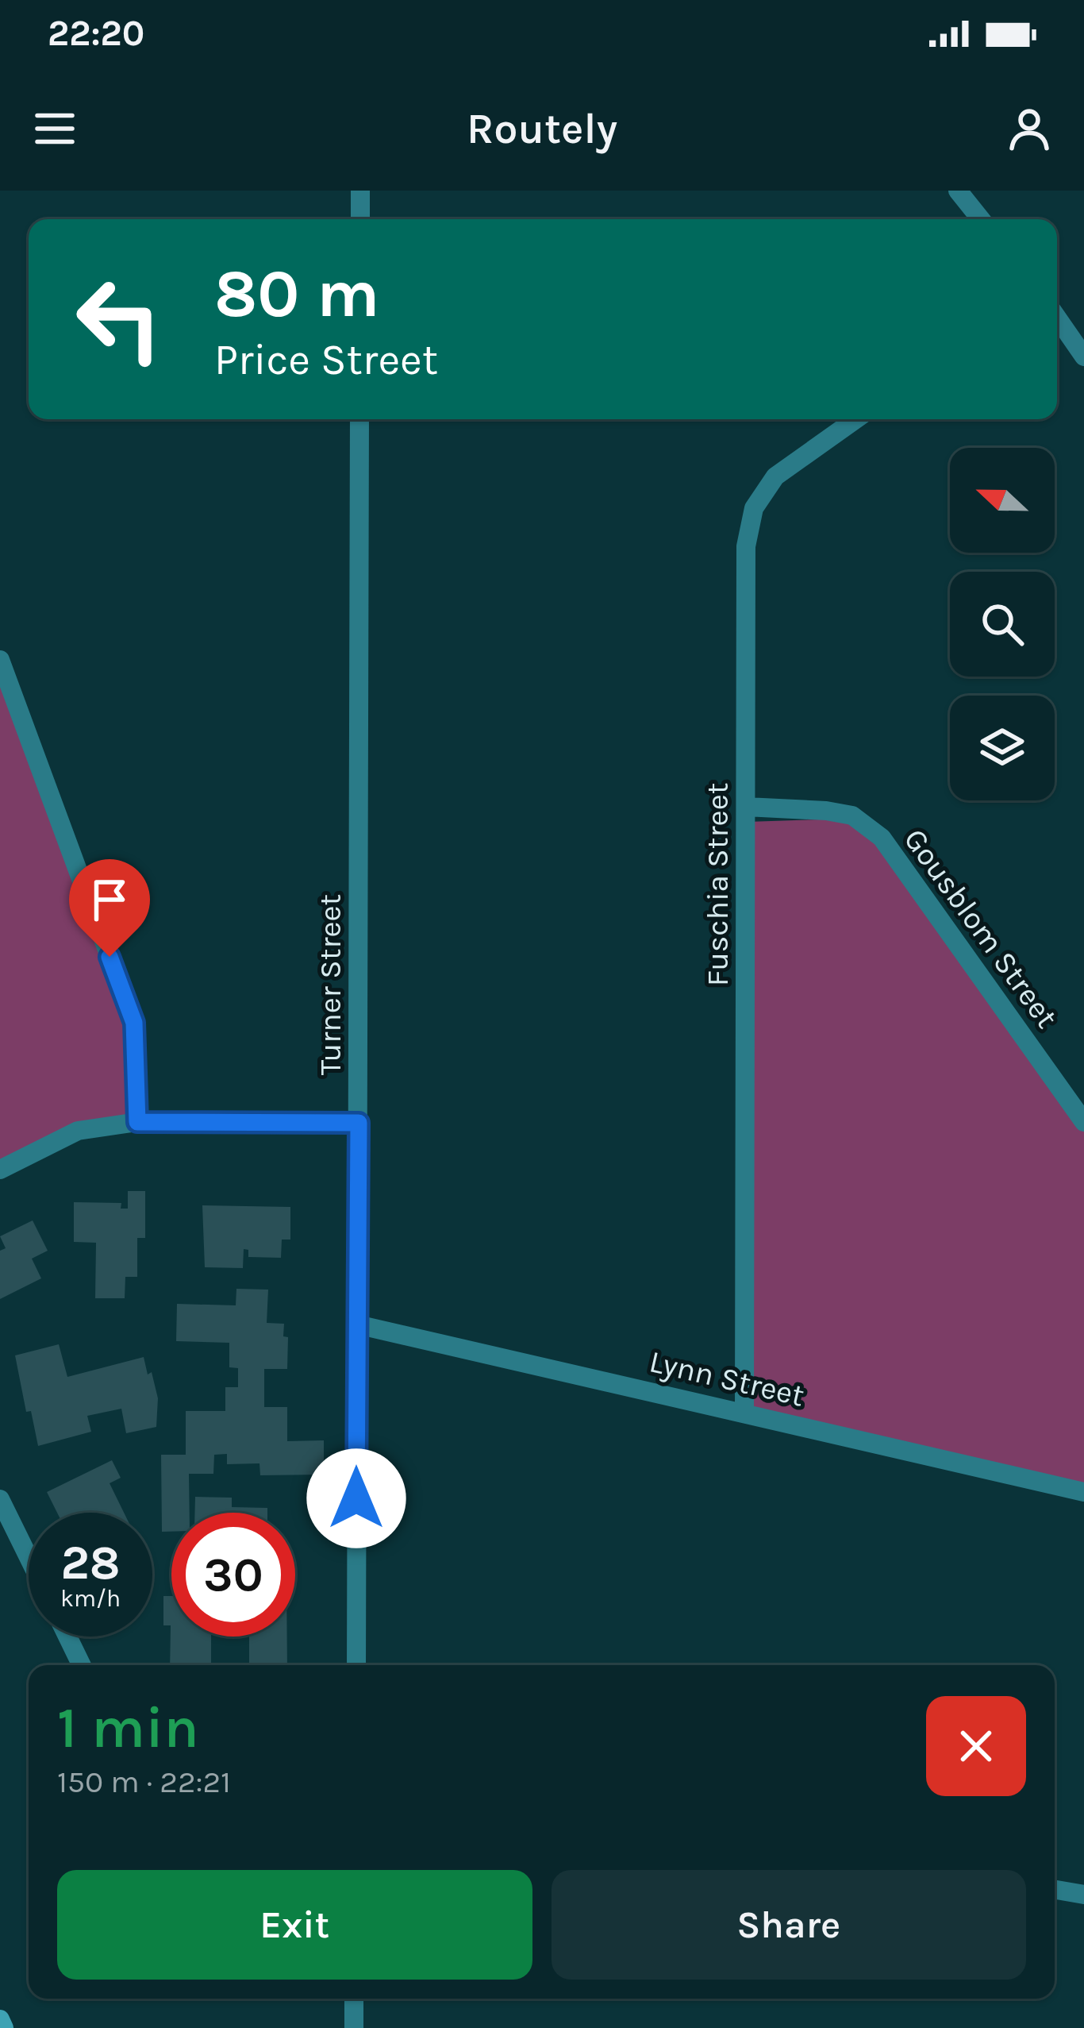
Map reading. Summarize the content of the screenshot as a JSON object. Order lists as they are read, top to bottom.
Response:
{
  "streets": {
    "street": [
      "Fuschia Street",
      "Gousblom Street",
      "Turner Street",
      "Lynn Street"
    ]
  },
  "crossings": [
    ["Fuschia Street", "Gousblom Street"],
    ["Fuschia Street", "Lynn Street"],
    ["Turner Street", "Lynn Street"]
  ],
  "north": "left",
  "page": {
    "status": "22:20",
    "header": "Routely",
    "turn": ["80 m", "Price Street"],
    "speed": "28 km/h",
    "limit": "30",
    "heading": ["1 min", "150 m · 22:21"],
    "buttons": ["Exit", "Share"]
  }
}
